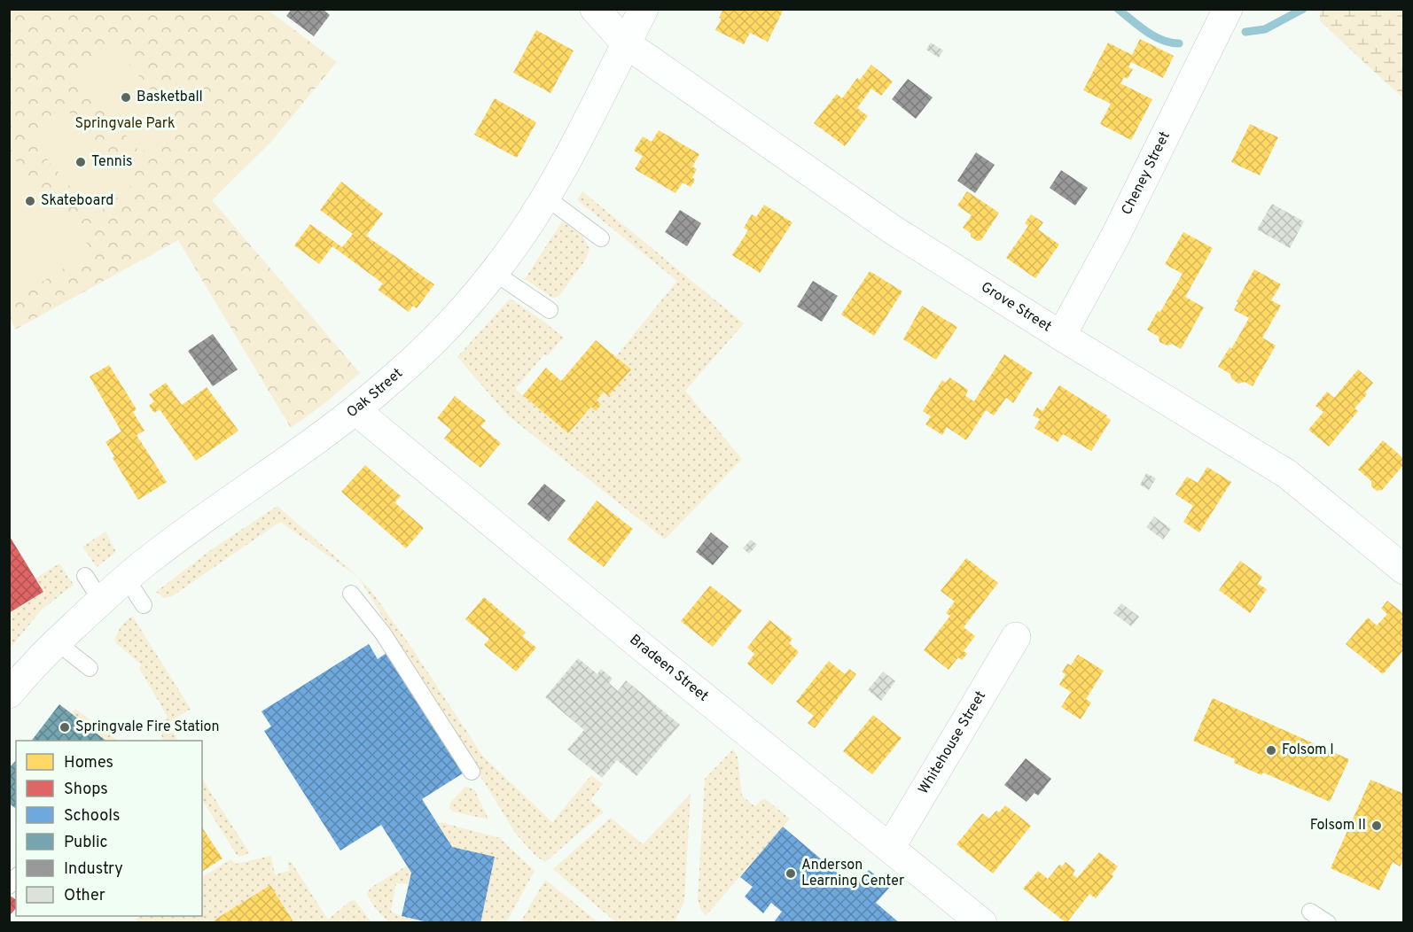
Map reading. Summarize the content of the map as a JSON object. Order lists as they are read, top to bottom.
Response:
{
  "streets": {
    "street": [
      "Cheney Street",
      "Grove Street",
      "Oak Street",
      "Bradeen Street",
      "Whitehouse Street"
    ]
  },
  "crossings": [
    ["Cheney Street", "Grove Street"],
    ["Grove Street", "Oak Street"],
    ["Oak Street", "Bradeen Street"],
    ["Bradeen Street", "Whitehouse Street"]
  ],
  "parks": ["Springvale Park"],
  "places": [
    "Basketball",
    "Tennis",
    "Skateboard",
    "Springvale Fire Station",
    "Folsom I",
    "Folsom II",
    "Anderson Learning Center"
  ],
  "legend": [
    "Homes",
    "Shops",
    "Schools",
    "Public",
    "Industry",
    "Other"
  ]
}
